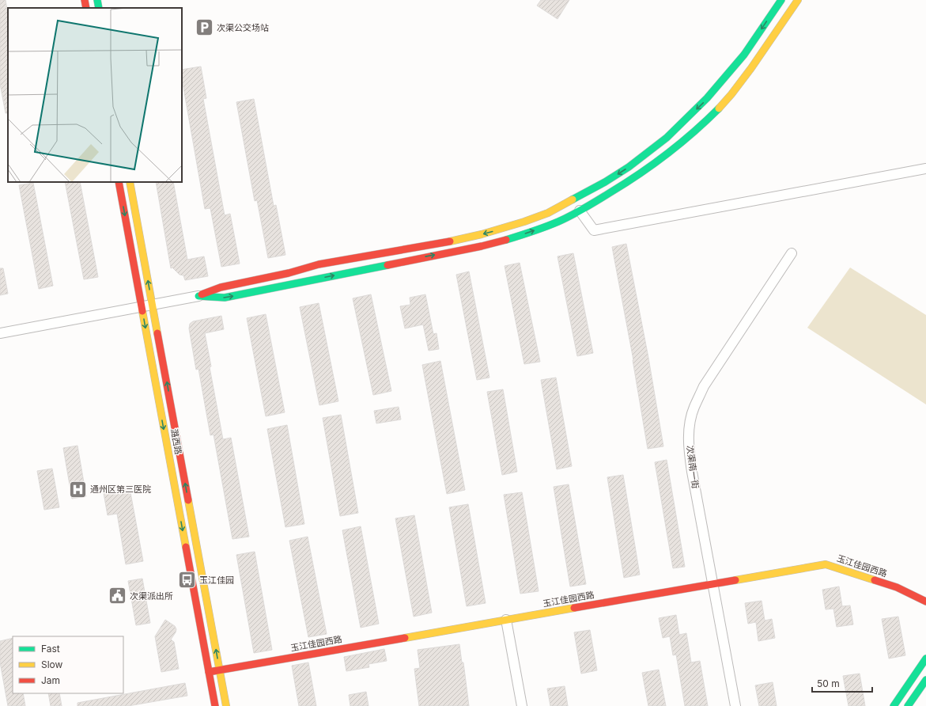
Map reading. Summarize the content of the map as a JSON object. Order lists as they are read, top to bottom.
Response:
{
  "streets": {
    "main road": ["潞西路", "玉江佳园西路"],
    "street": ["次渠南一街"]
  },
  "crossings": [
    ["潞西路", "玉江佳园西路"],
    ["次渠南一街", "玉江佳园西路"]
  ],
  "places": {
    "parking": ["次渠公交场站"],
    "hospital": ["通州区第三医院"],
    "bus stop": ["玉江佳园"],
    "public building": ["次渠派出所"]
  },
  "legend": ["Fast", "Slow", "Jam"],
  "scale_bar": "50 m"
}
